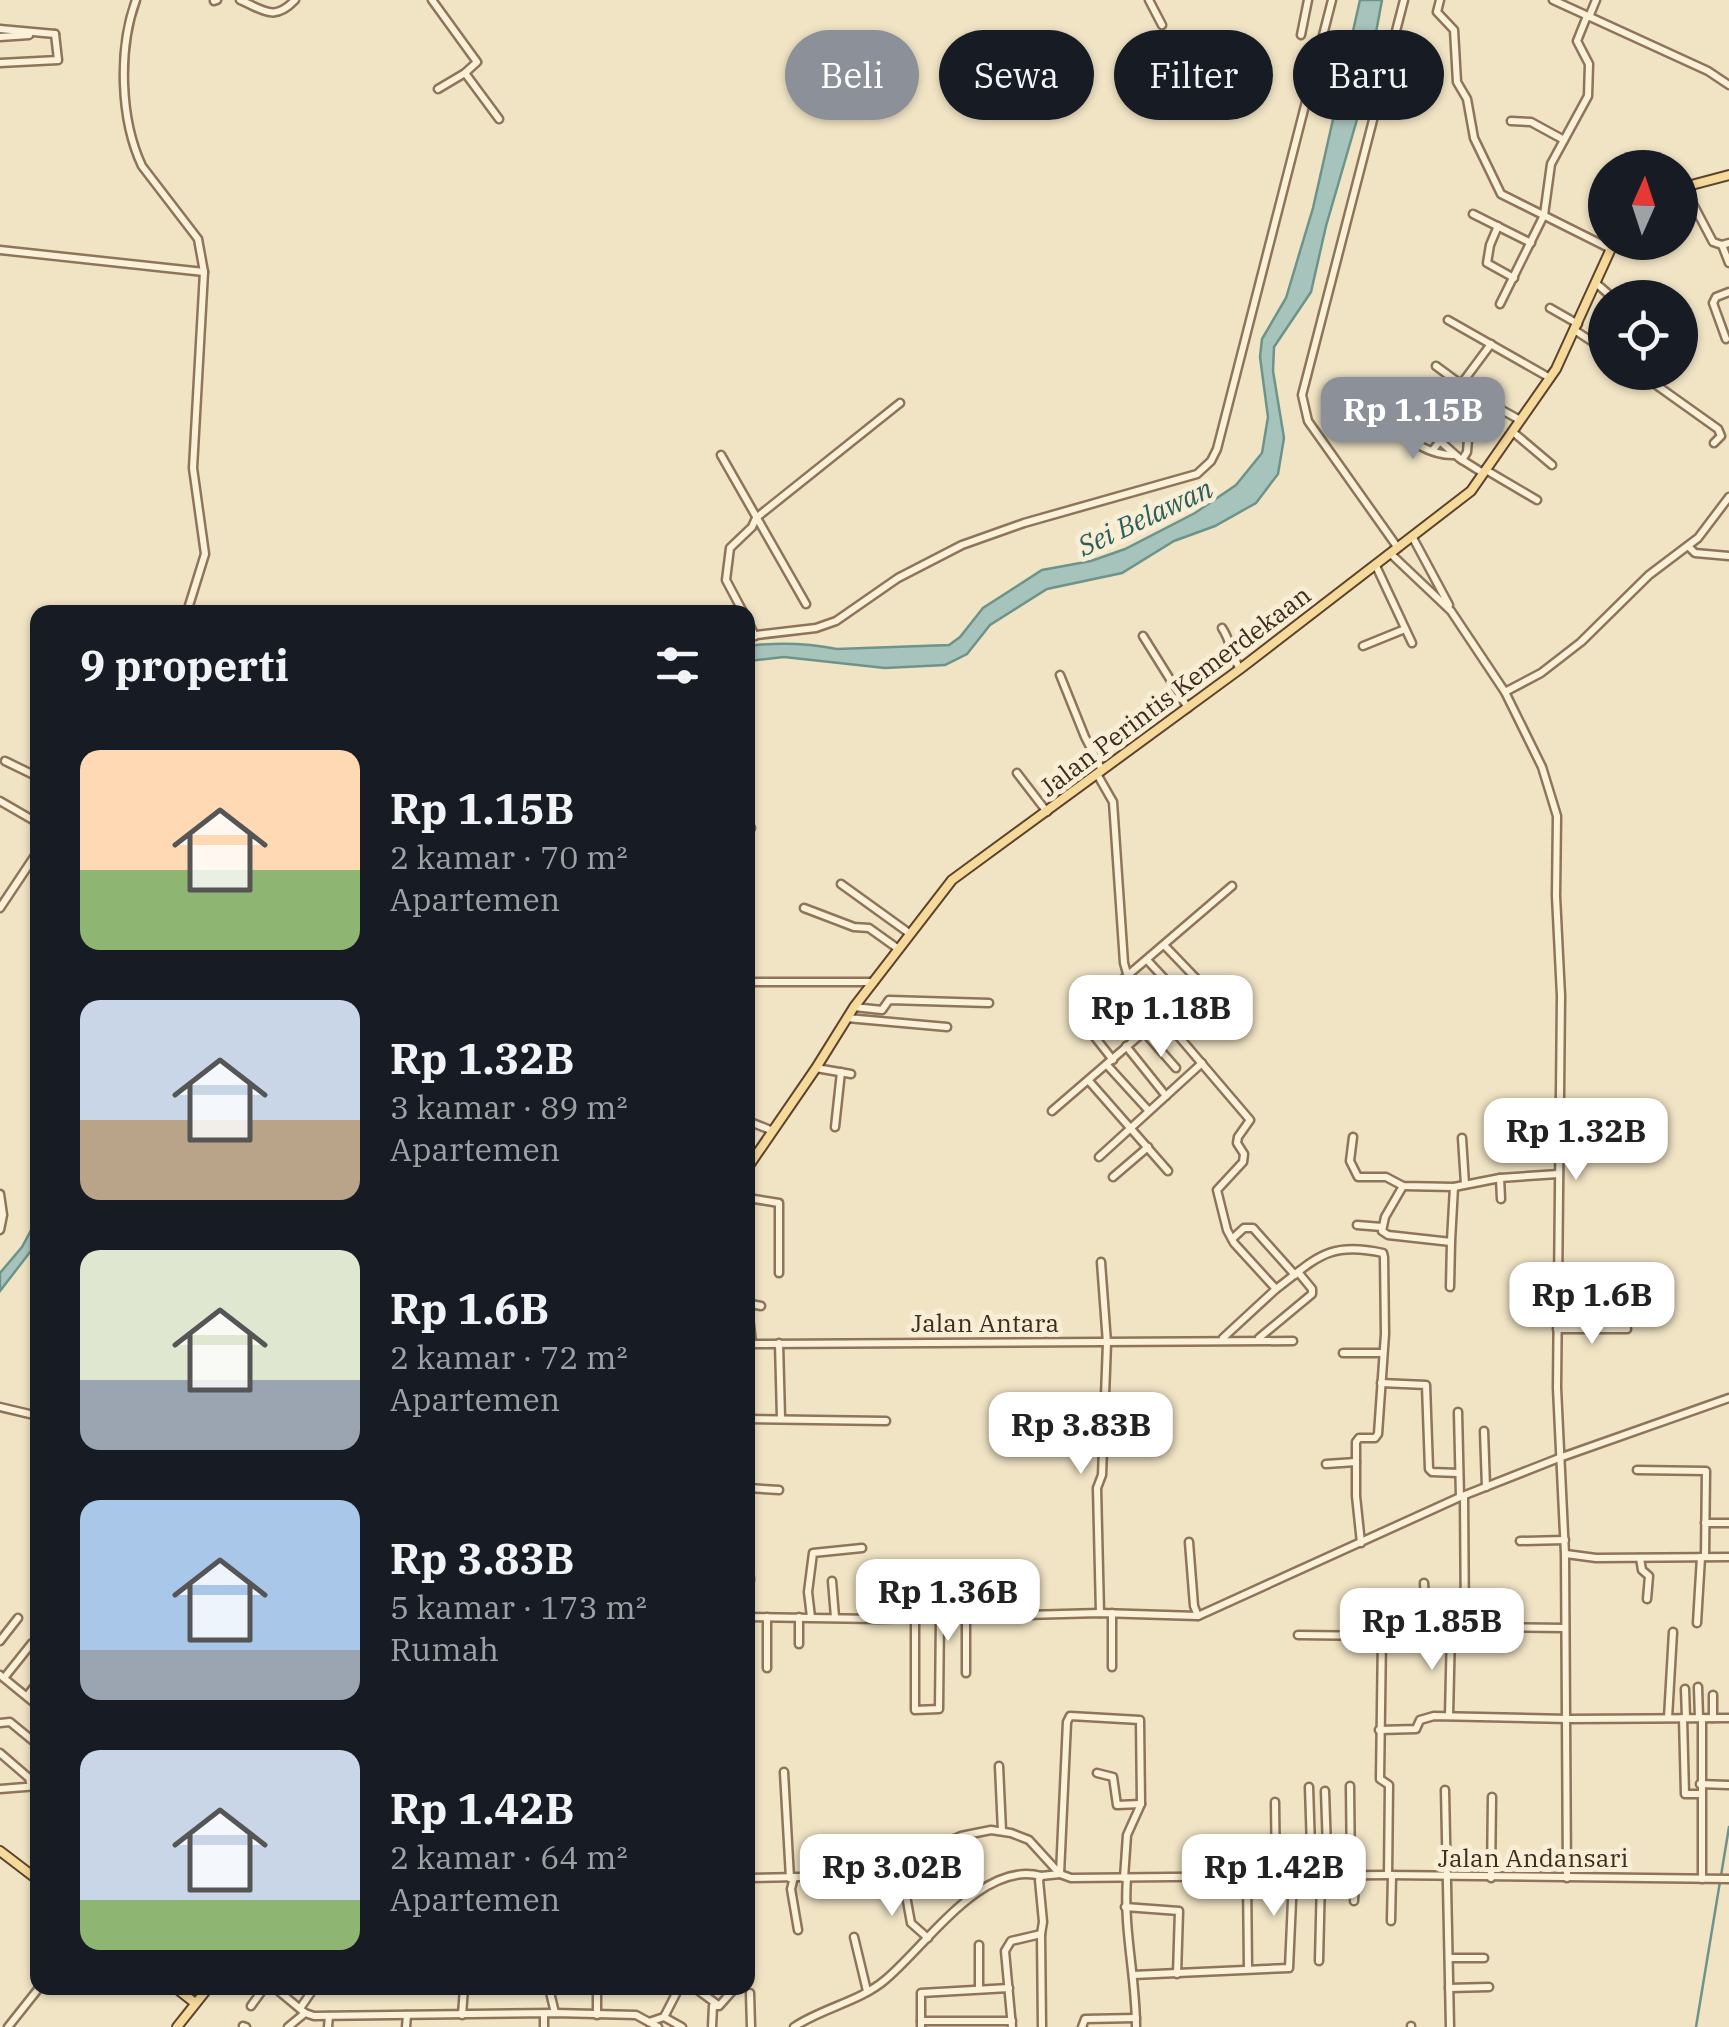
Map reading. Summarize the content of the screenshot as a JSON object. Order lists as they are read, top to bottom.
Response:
{
  "streets": {
    "main road": ["Jalan Perintis Kemerdekaan"],
    "street": ["Jalan Antara", "Jalan Andansari"]
  },
  "water": ["Sei Belawan"],
  "north": "top",
  "page": {
    "chip": [
      "Beli",
      "Sewa",
      "Filter",
      "Baru"
    ],
    "price": [
      "Rp 1.15B",
      "Rp 1.18B",
      "Rp 1.32B",
      "Rp 1.6B",
      "Rp 3.83B",
      "Rp 1.36B",
      "Rp 1.85B",
      "Rp 3.02B",
      "Rp 1.42B"
    ],
    "heading": "9 properti",
    "list": [
      {
        "name": "Rp 1.15B",
        "note": "2 kamar · 70 m² · Apartemen"
      },
      {
        "name": "Rp 1.32B",
        "note": "3 kamar · 89 m² · Apartemen"
      },
      {
        "name": "Rp 1.6B",
        "note": "2 kamar · 72 m² · Apartemen"
      },
      {
        "name": "Rp 3.83B",
        "note": "5 kamar · 173 m² · Rumah"
      },
      {
        "name": "Rp 1.42B",
        "note": "2 kamar · 64 m² · Apartemen"
      }
    ]
  }
}
